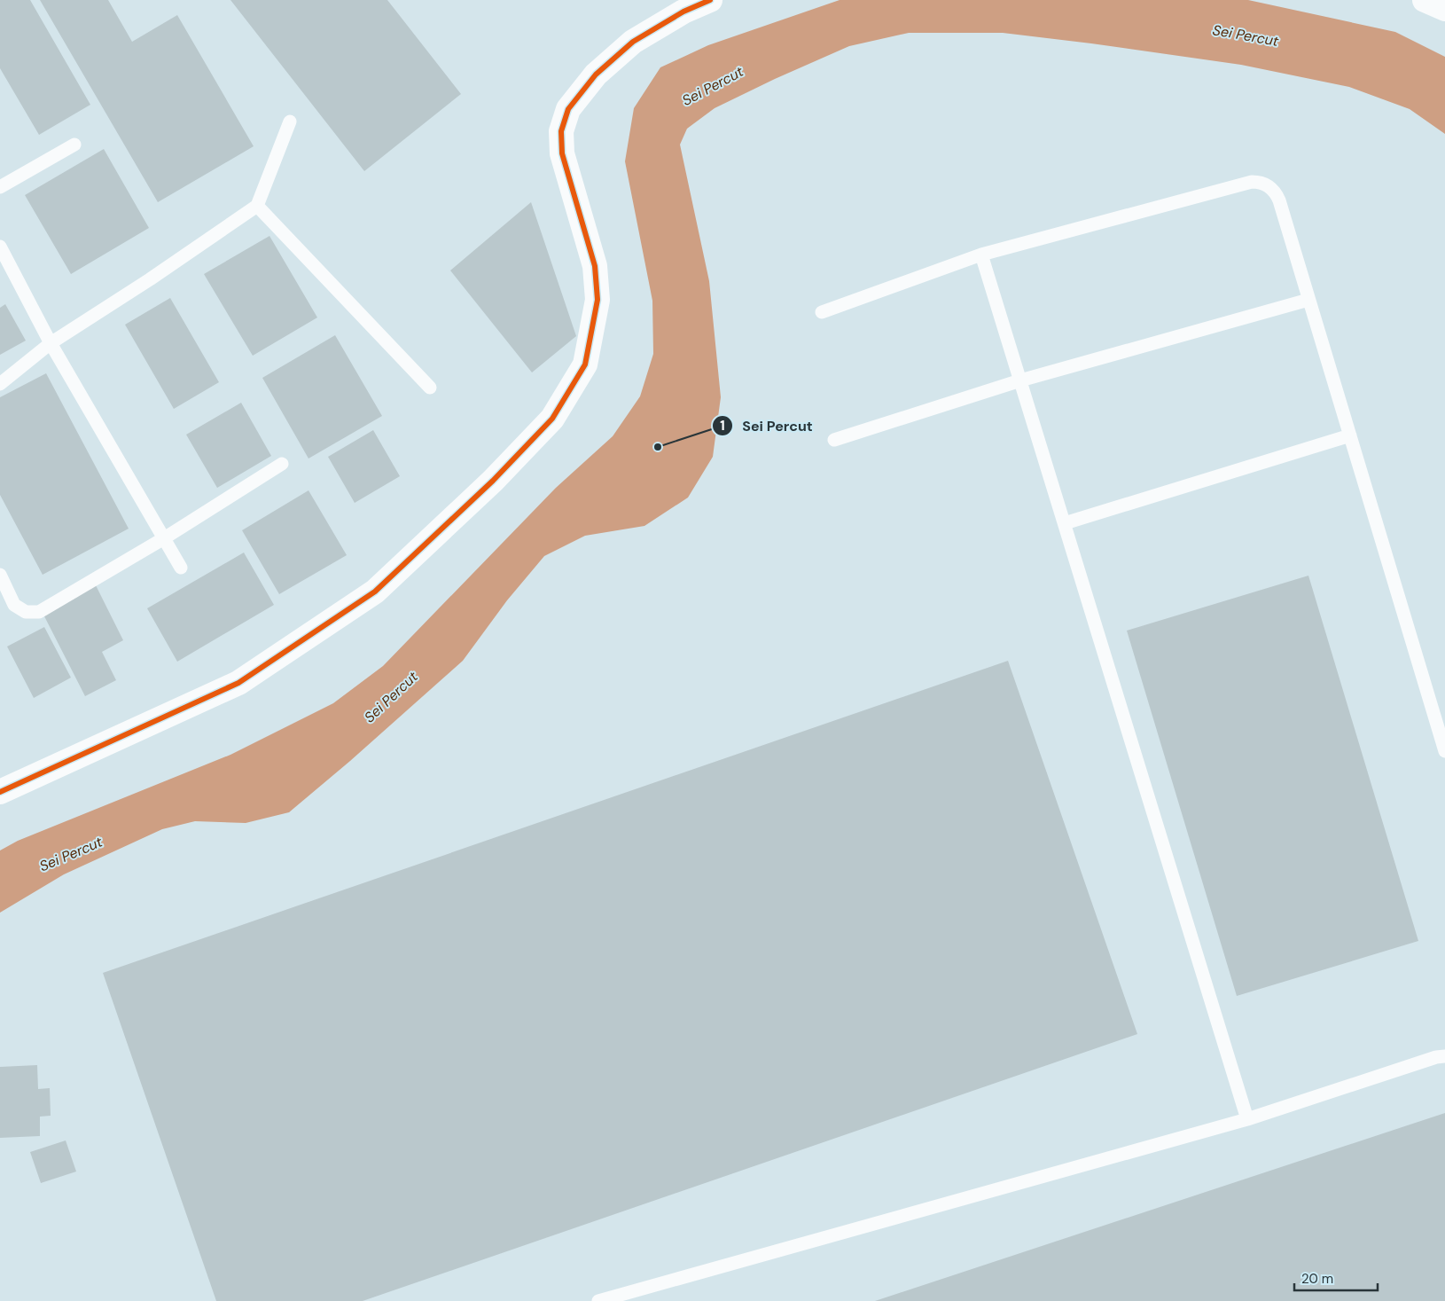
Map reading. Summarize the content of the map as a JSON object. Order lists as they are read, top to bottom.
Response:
{
  "water": ["Sei Percut"],
  "places": ["Sei Percut"],
  "scale_bar": "20 m"
}
